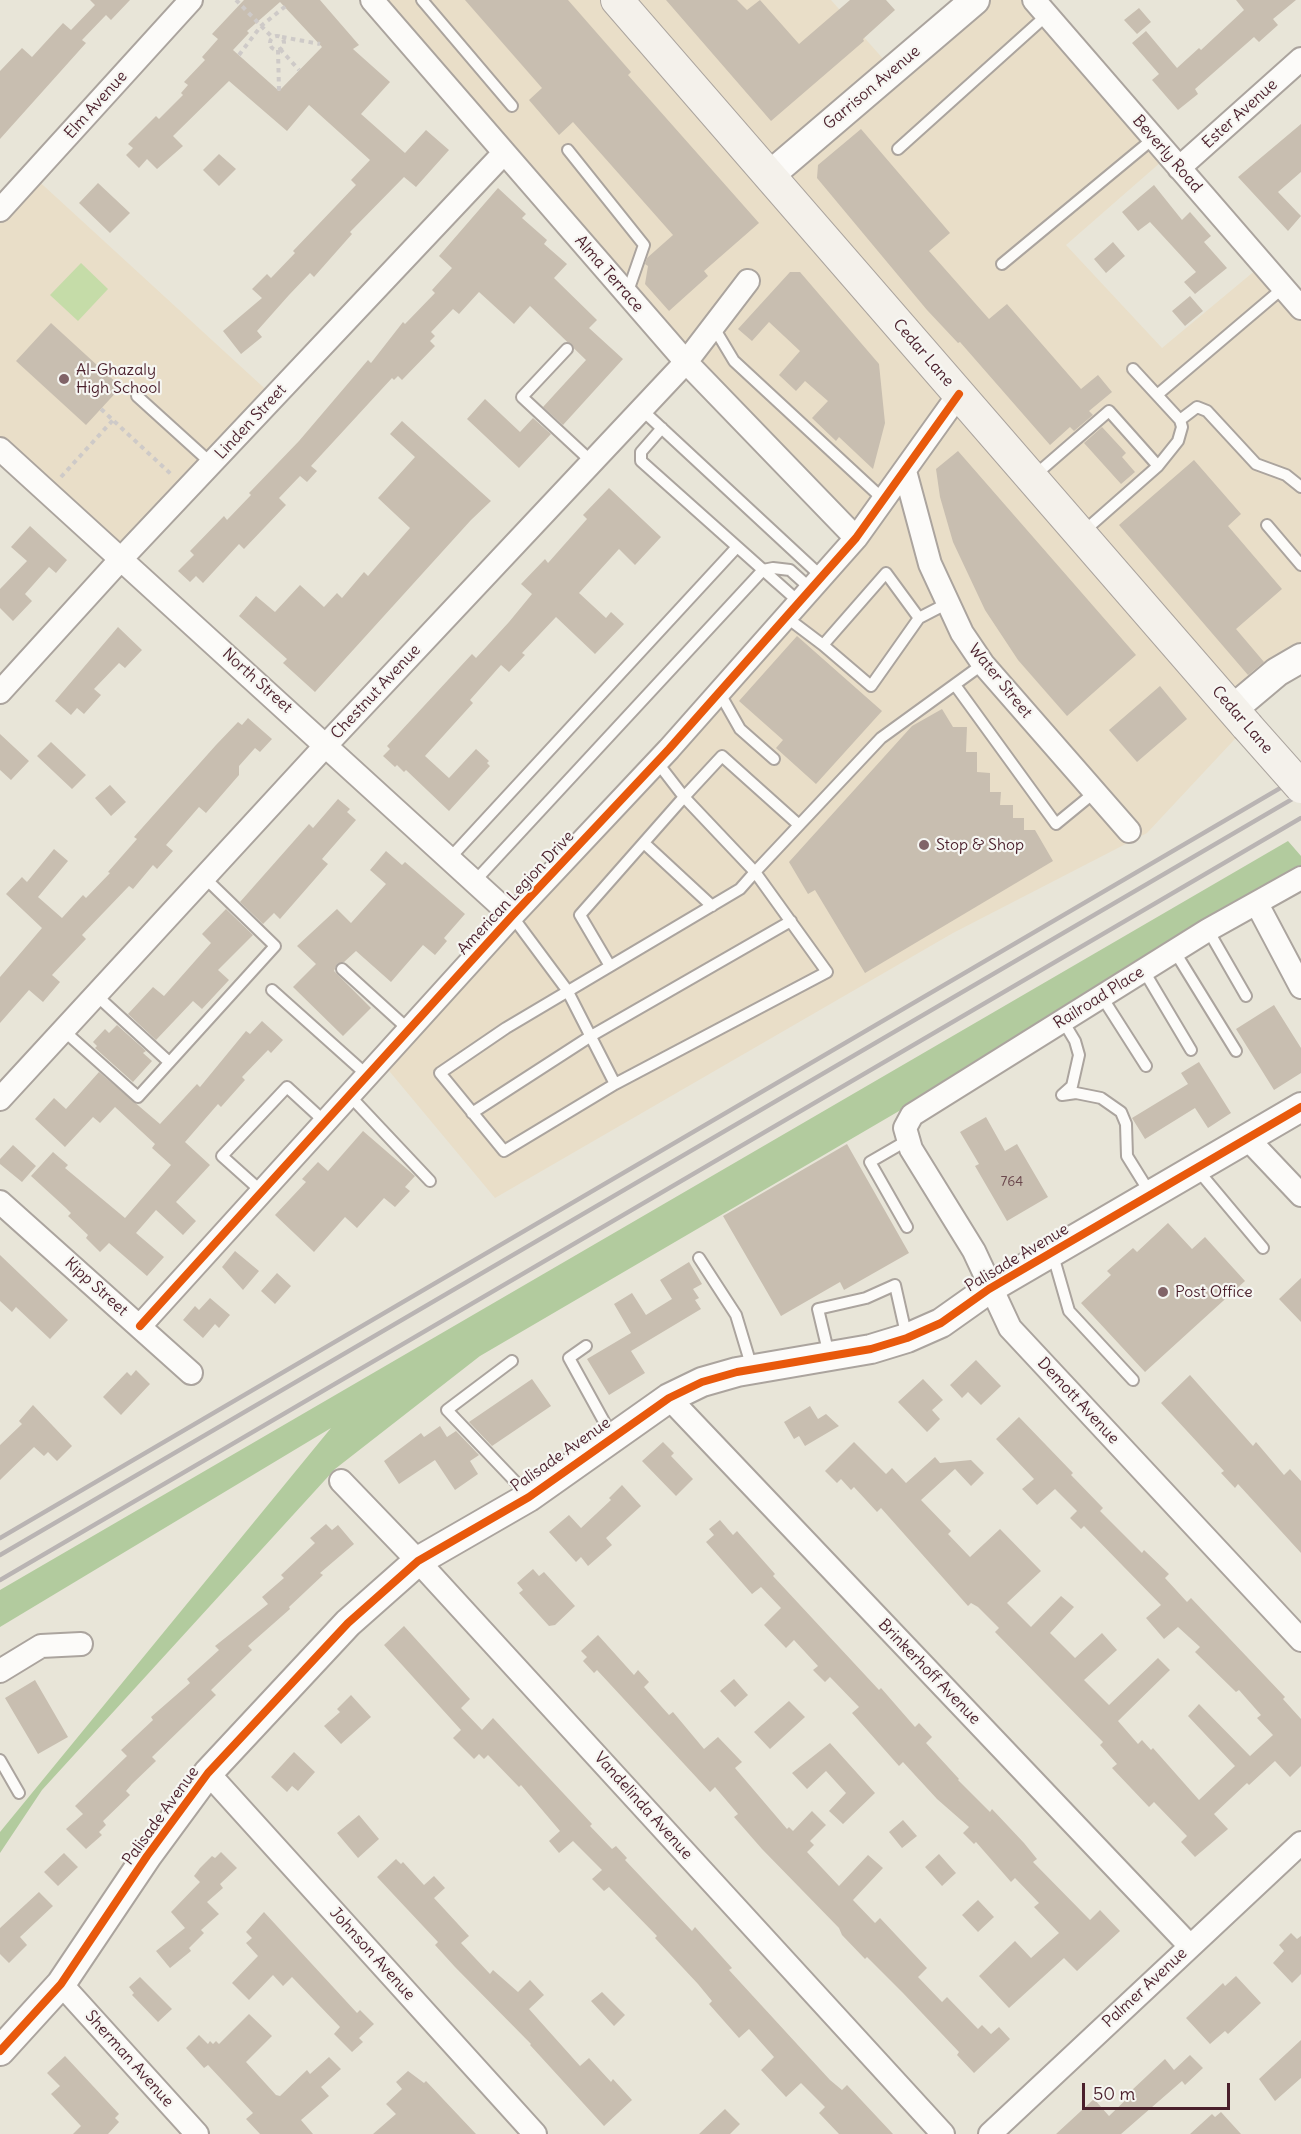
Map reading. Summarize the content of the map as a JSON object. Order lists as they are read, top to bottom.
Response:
{
  "streets": {
    "main road": ["Cedar Lane"],
    "street": [
      "Garrison Avenue",
      "Elm Avenue",
      "Ester Avenue",
      "Beverly Road",
      "Alma Terrace",
      "Linden Street",
      "North Street",
      "Water Street",
      "Chestnut Avenue",
      "American Legion Drive",
      "Railroad Place",
      "Palisade Avenue",
      "Kipp Street",
      "Demott Avenue",
      "Brinkerhoff Avenue",
      "Vandelinda Avenue",
      "Johnson Avenue",
      "Palmer Avenue",
      "Sherman Avenue"
    ]
  },
  "crossings": [
    ["Garrison Avenue", "Cedar Lane"],
    ["Ester Avenue", "Beverly Road"],
    ["Alma Terrace", "Linden Street"],
    ["Alma Terrace", "Chestnut Avenue"],
    ["Alma Terrace", "American Legion Drive"],
    ["Cedar Lane", "American Legion Drive"],
    ["Linden Street", "North Street"],
    ["North Street", "Chestnut Avenue"],
    ["North Street", "American Legion Drive"],
    ["Water Street", "American Legion Drive"],
    ["American Legion Drive", "Kipp Street"],
    ["Railroad Place", "Demott Avenue"],
    ["Palisade Avenue", "Demott Avenue"],
    ["Palisade Avenue", "Brinkerhoff Avenue"],
    ["Palisade Avenue", "Vandelinda Avenue"],
    ["Palisade Avenue", "Johnson Avenue"],
    ["Palisade Avenue", "Sherman Avenue"],
    ["Brinkerhoff Avenue", "Palmer Avenue"]
  ],
  "places": ["Al-Ghazaly High School", "Stop & Shop", "Post Office"],
  "house_numbers": ["764"],
  "scale_bar": "50 m"
}
